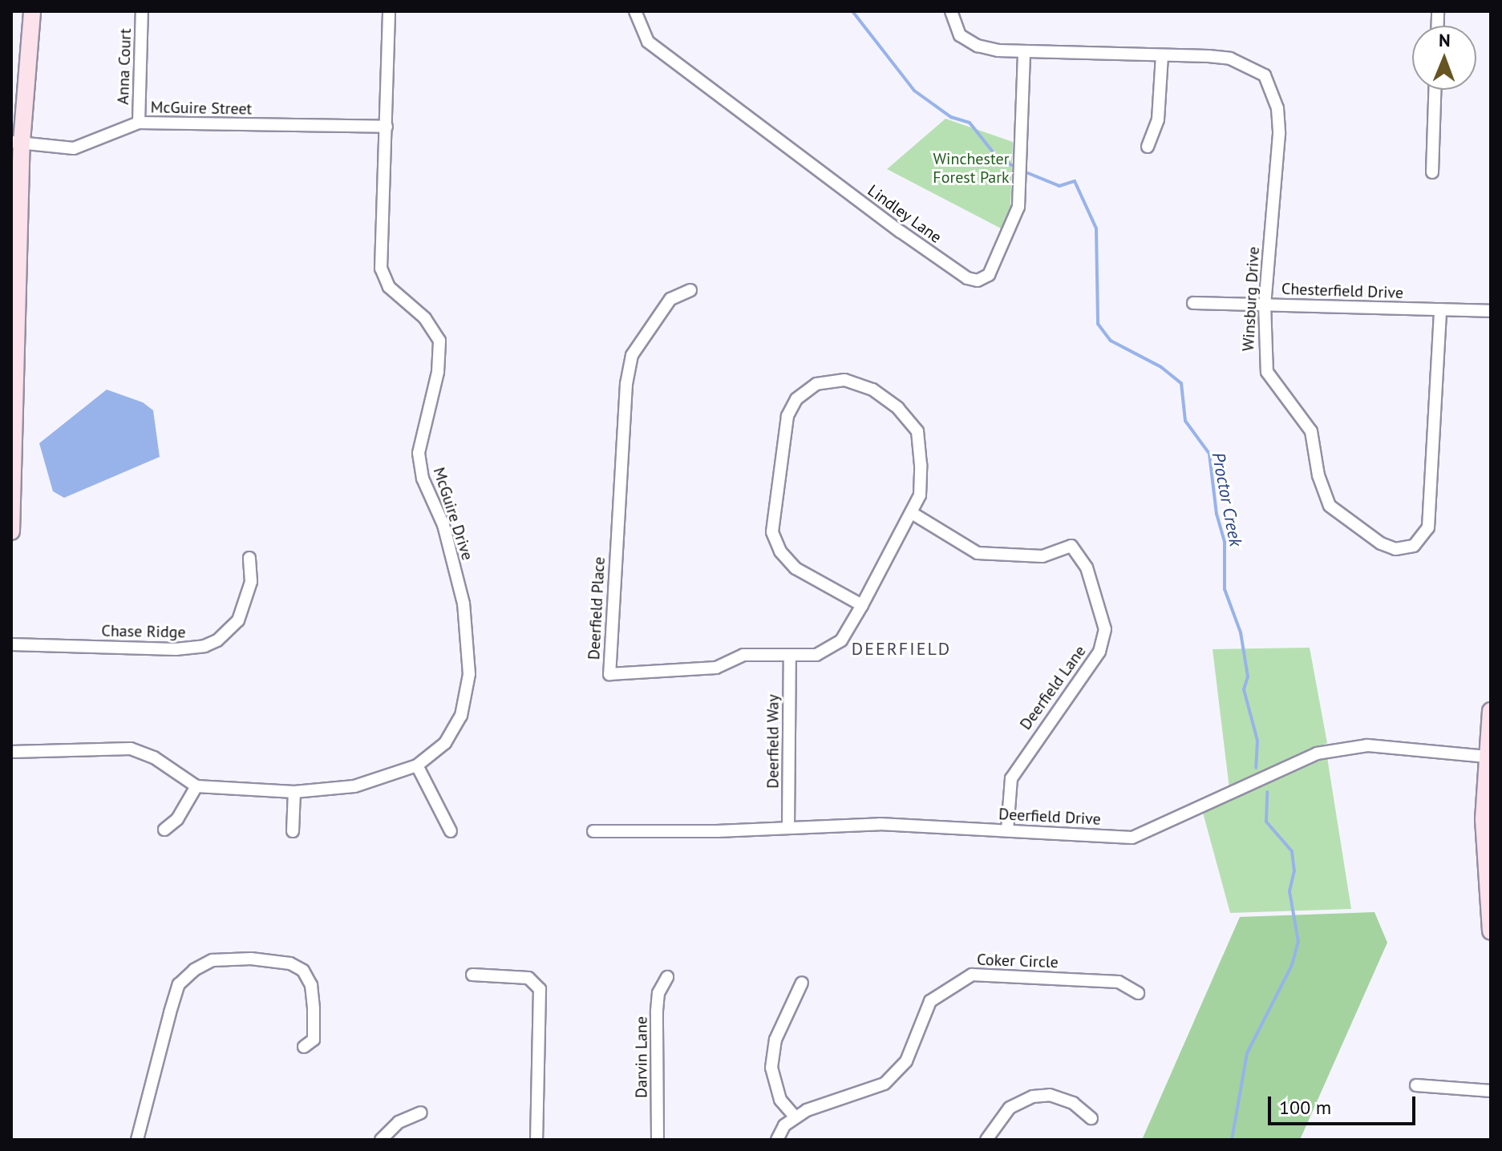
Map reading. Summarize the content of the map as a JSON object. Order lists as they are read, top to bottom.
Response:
{
  "streets": {
    "street": [
      "Anna Court",
      "McGuire Street",
      "Lindley Lane",
      "Chesterfield Drive",
      "Winsburg Drive",
      "McGuire Drive",
      "Deerfield Place",
      "Chase Ridge",
      "Deerfield Lane",
      "Deerfield Way",
      "Deerfield Drive",
      "Coker Circle",
      "Darvin Lane"
    ]
  },
  "crossings": [
    ["Anna Court", "McGuire Street"],
    ["McGuire Street", "McGuire Drive"],
    ["Lindley Lane", "Winsburg Drive"],
    ["Chesterfield Drive", "Winsburg Drive"],
    ["Deerfield Place", "Deerfield Lane"],
    ["Deerfield Place", "Deerfield Way"],
    ["Deerfield Lane", "Deerfield Drive"],
    ["Deerfield Way", "Deerfield Drive"]
  ],
  "districts": ["DEERFIELD"],
  "water": ["Proctor Creek"],
  "parks": ["Winchester Forest Park"],
  "scale_bar": "100 m",
  "north": "top"
}
